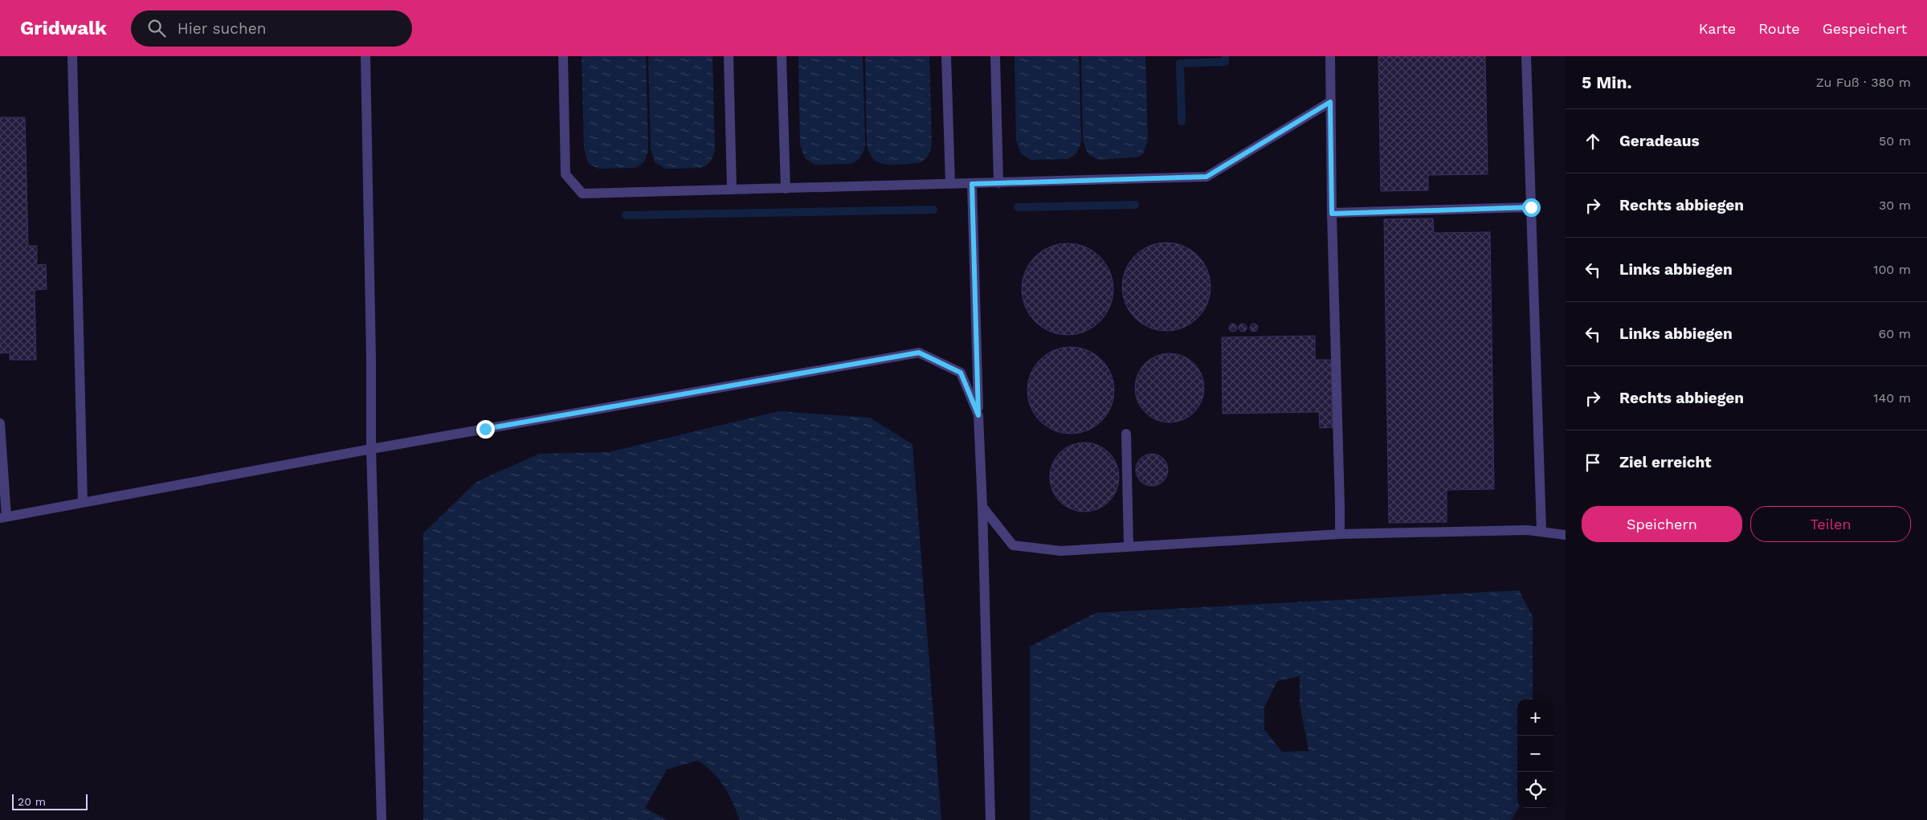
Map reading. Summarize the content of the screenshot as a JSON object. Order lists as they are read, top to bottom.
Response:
{
  "scale_bar": "20 m",
  "page": {
    "header": "Gridwalk",
    "search": "Hier suchen",
    "nav": ["Karte", "Route", "Gespeichert"],
    "heading": ["5 Min.", "Zu Fuß · 380 m"],
    "list": [
      ["Geradeaus", "50 m"],
      ["Rechts abbiegen", "30 m"],
      ["Links abbiegen", "100 m"],
      ["Links abbiegen", "60 m"],
      ["Rechts abbiegen", "140 m"],
      "Ziel erreicht"
    ],
    "buttons": ["Speichern", "Teilen"],
    "map_buttons": ["+", "−"],
    "scale": "20 m"
  }
}
